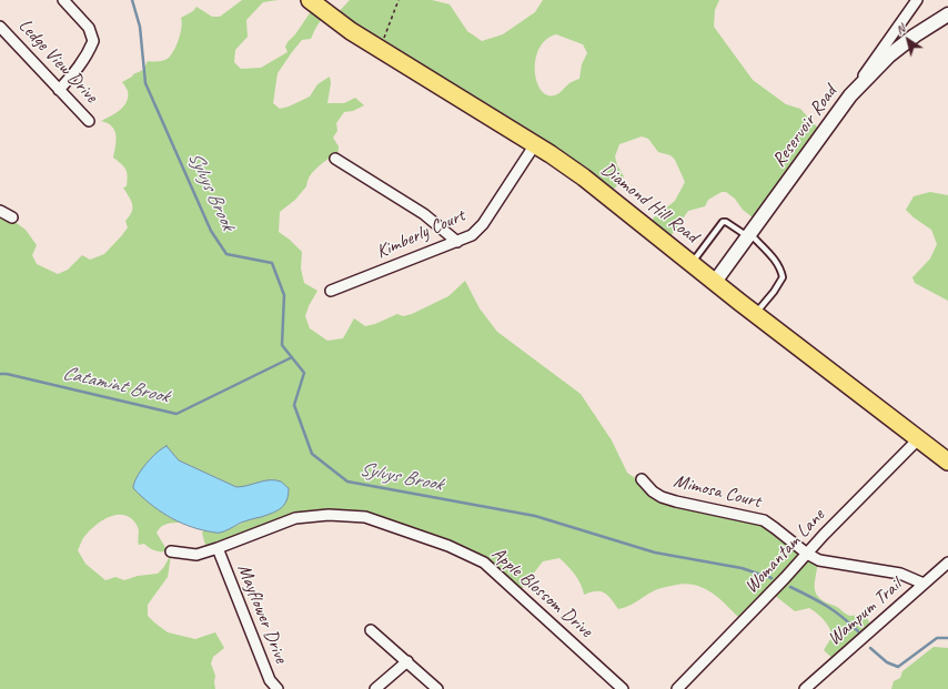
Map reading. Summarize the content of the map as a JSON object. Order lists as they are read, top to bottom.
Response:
{
  "streets": {
    "main road": ["Diamond Hill Road"],
    "street": [
      "Ledge View Drive",
      "Reservoir Road",
      "Kimberly Court",
      "Mimosa Court",
      "Womantam Lane",
      "Apple Blossom Drive",
      "Wampum Trail",
      "Mayflower Drive"
    ]
  },
  "crossings": [
    ["Reservoir Road", "Diamond Hill Road"],
    ["Diamond Hill Road", "Kimberly Court"],
    ["Diamond Hill Road", "Womantam Lane"],
    ["Mimosa Court", "Womantam Lane"],
    ["Mimosa Court", "Wampum Trail"],
    ["Apple Blossom Drive", "Mayflower Drive"]
  ],
  "water": ["Sylvys Brook", "Catamint Brook"],
  "north": "top left"
}
